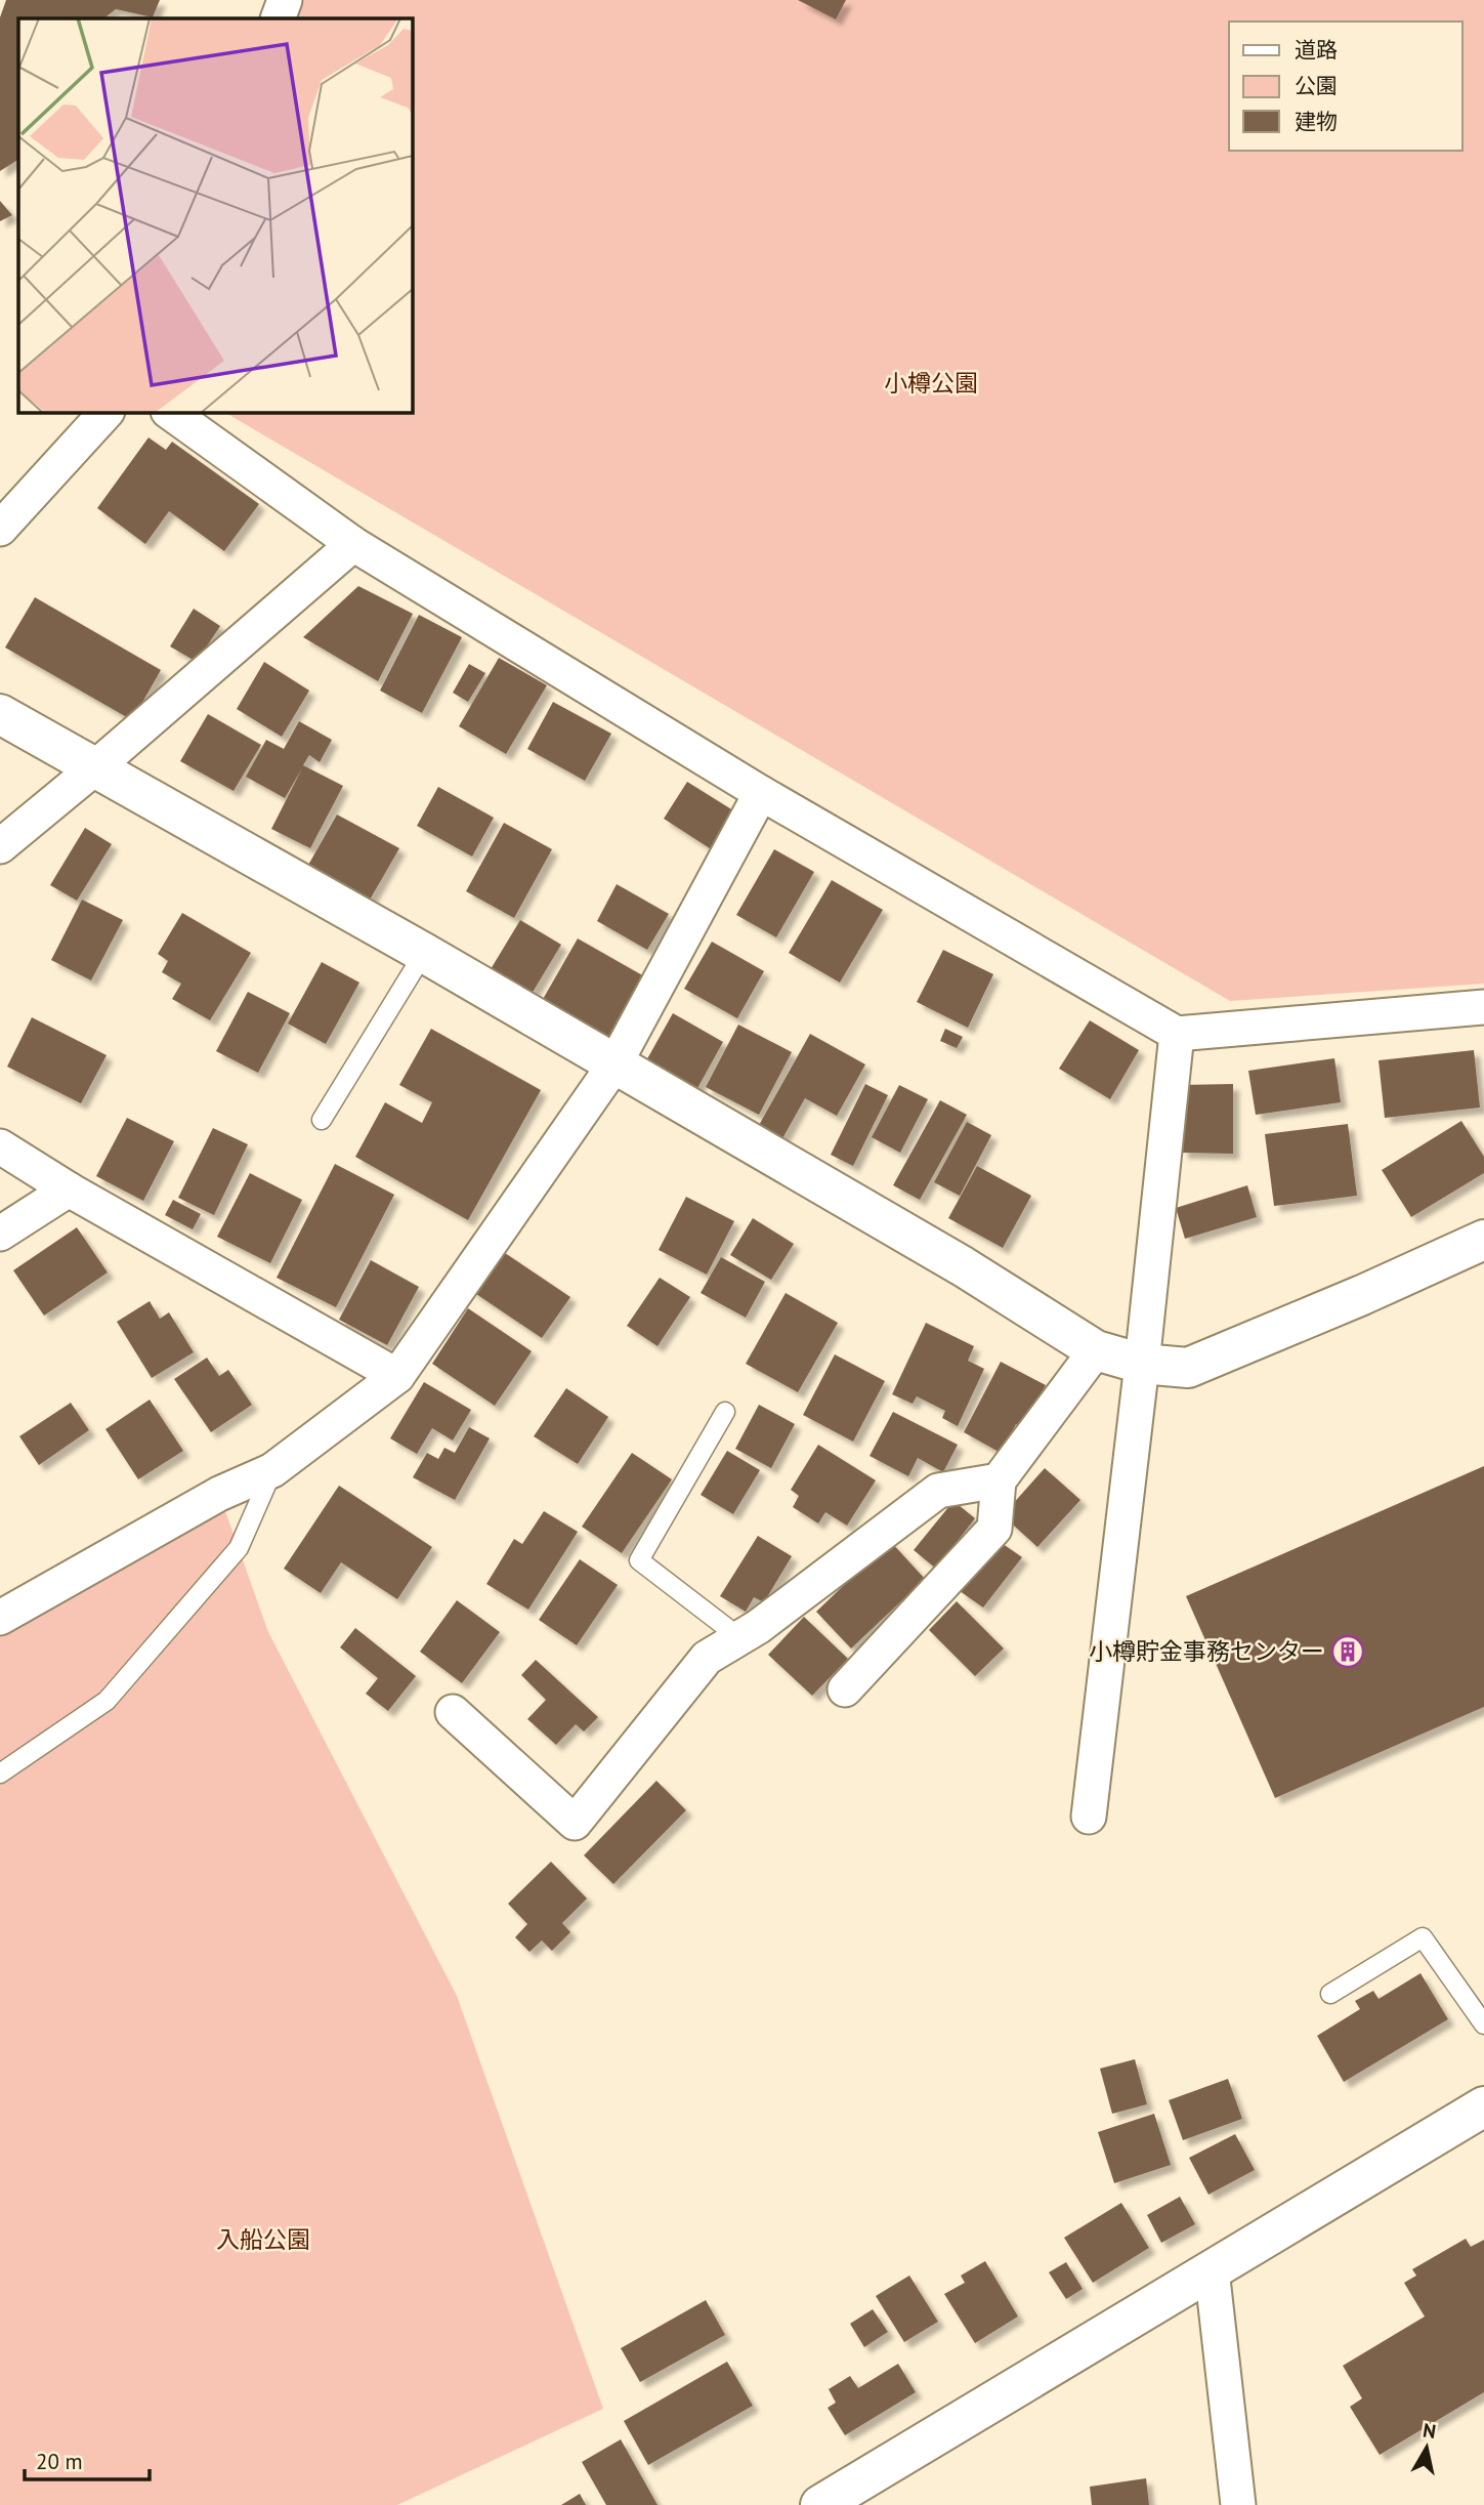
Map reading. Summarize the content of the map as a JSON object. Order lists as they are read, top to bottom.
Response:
{
  "parks": ["小樽公園", "入船公園"],
  "places": {
    "building": ["小樽貯金事務センター"]
  },
  "legend": ["道路", "公園", "建物"],
  "scale_bar": "20 m",
  "north": "top"
}
